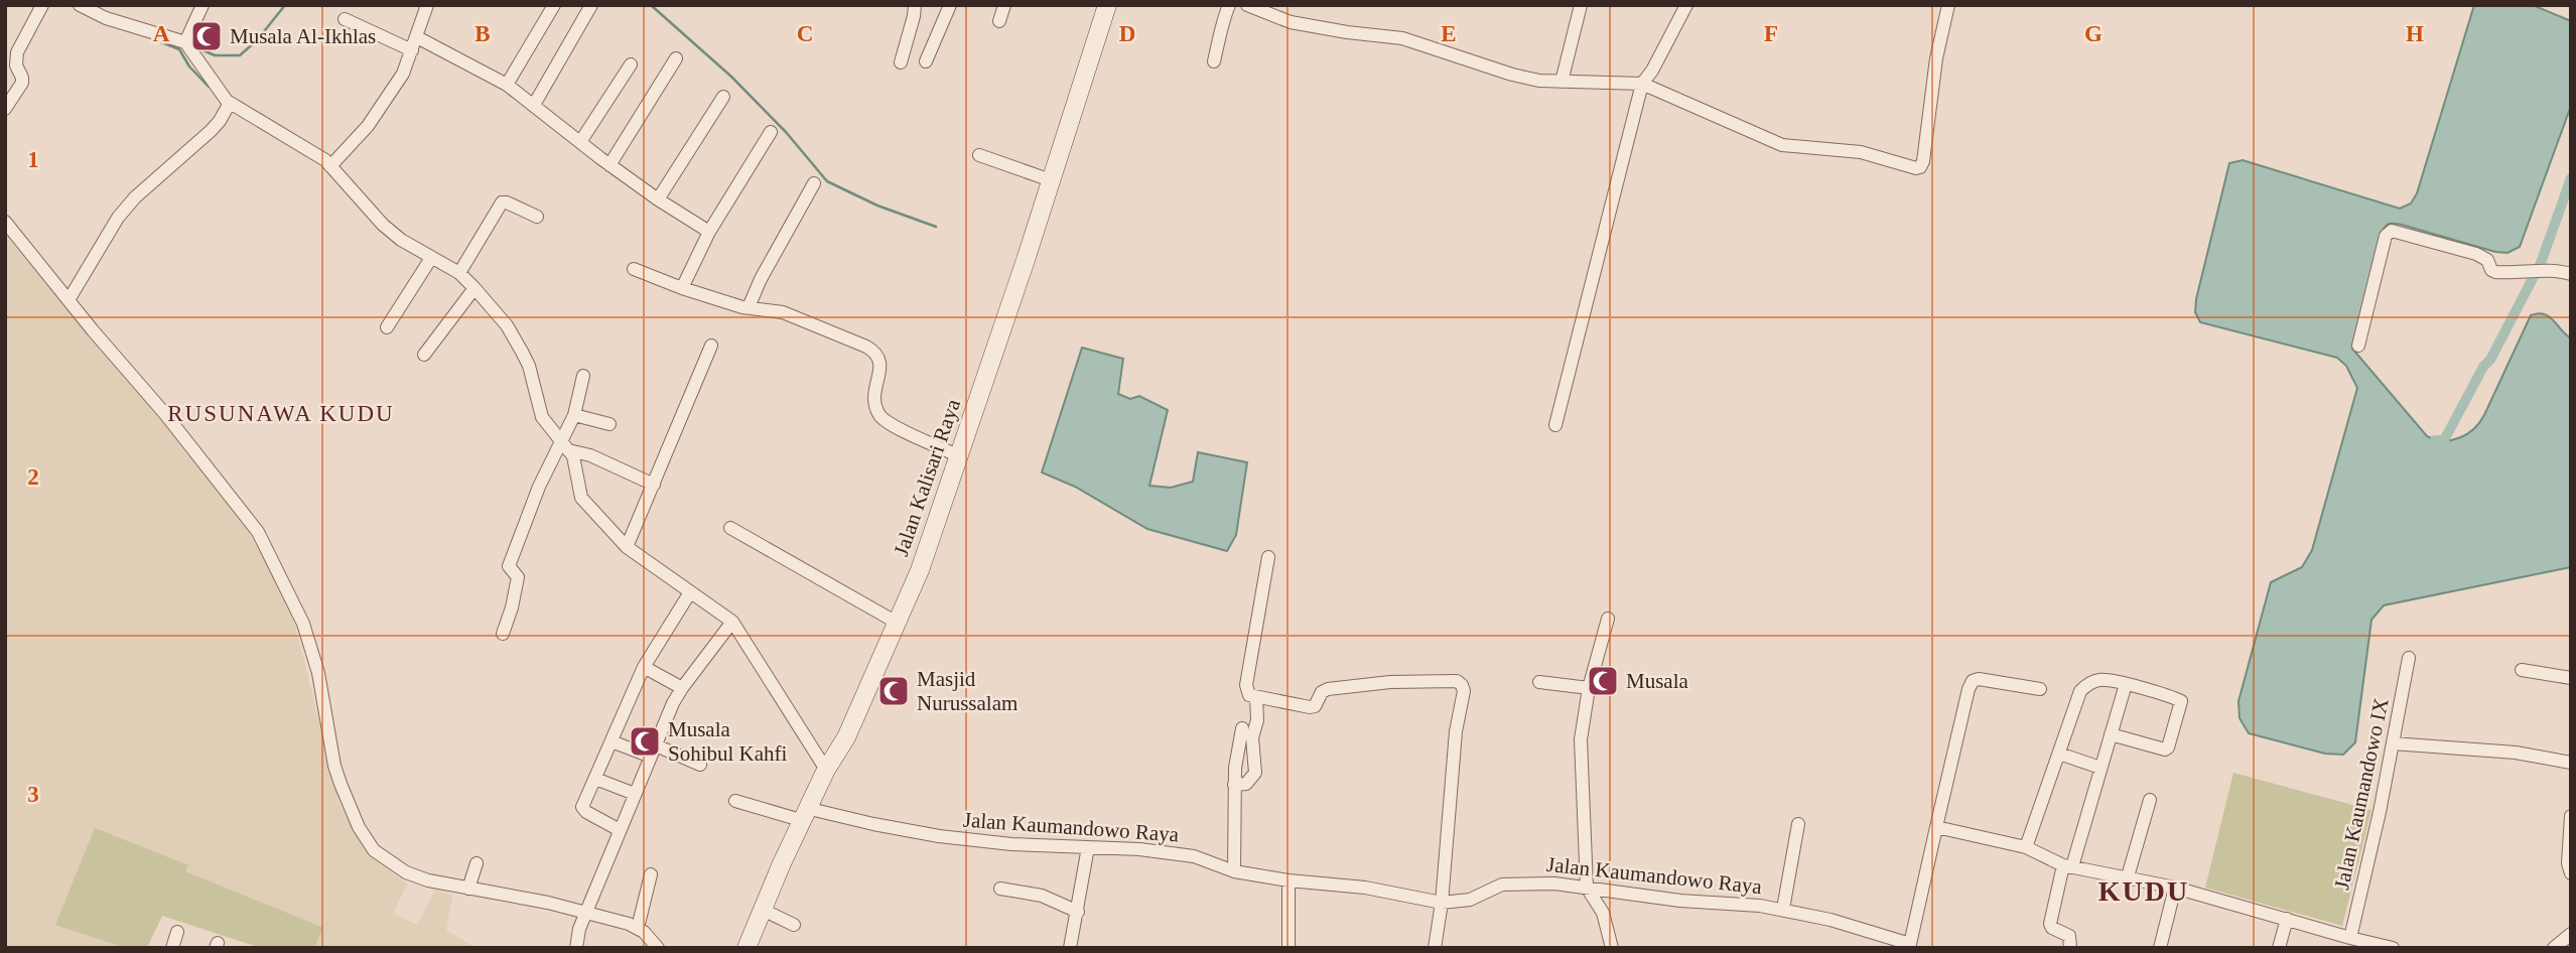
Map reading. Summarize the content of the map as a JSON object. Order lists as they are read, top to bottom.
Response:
{
  "streets": {
    "street": ["Jalan Kalisari Raya", "Jalan Kaumandowo IX", "Jalan Kaumandowo Raya"]
  },
  "crossings": [
    ["Jalan Kalisari Raya", "Jalan Kaumandowo Raya"]
  ],
  "districts": ["RUSUNAWA KUDU", "KUDU"],
  "places": {
    "mosque": [
      "Musala Al-Ikhlas",
      "Musala",
      "Masjid Nurussalam",
      "Musala Sohibul Kahfi"
    ]
  },
  "grid": {
    "columns": [
      "A",
      "B",
      "C",
      "D",
      "E",
      "F",
      "G",
      "H"
    ],
    "rows": ["1", "2", "3"]
  }
}
